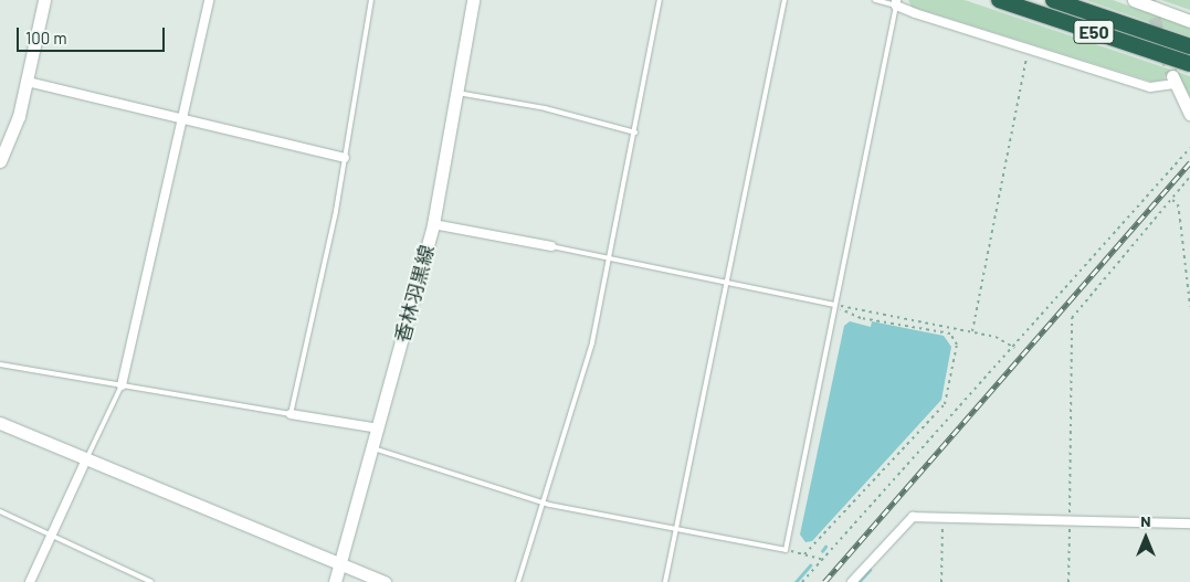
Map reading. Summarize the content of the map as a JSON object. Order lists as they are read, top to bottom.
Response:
{
  "streets": {
    "highway": ["E50"],
    "street": ["香林羽黒線"]
  },
  "scale_bar": "100 m",
  "north": "top"
}
